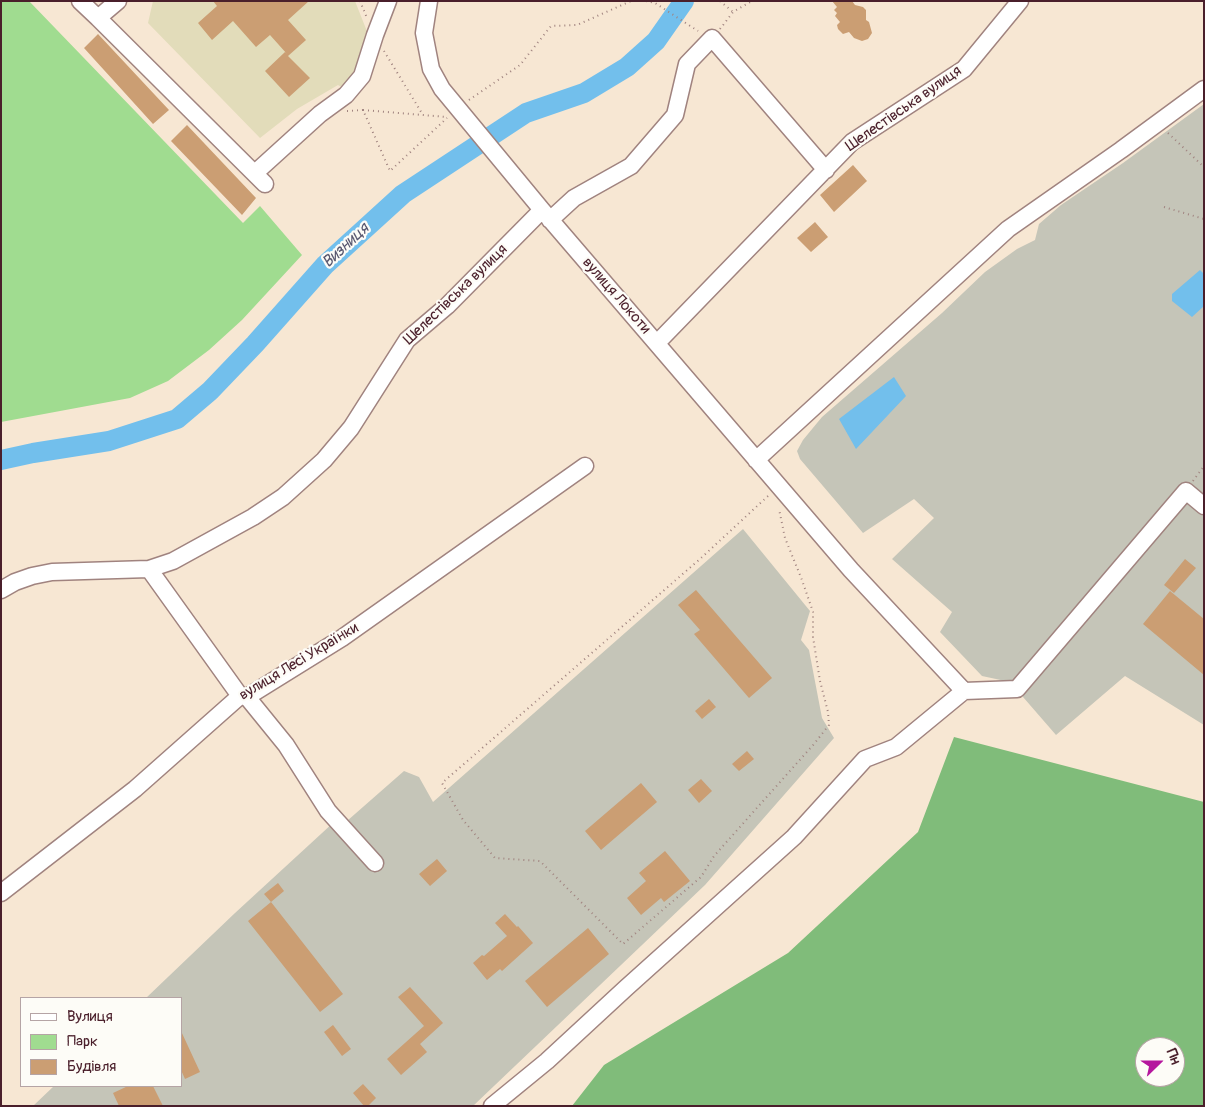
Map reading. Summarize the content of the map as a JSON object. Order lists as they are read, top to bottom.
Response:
{
  "streets": {
    "street": ["Шелестівська вулиця", "вулиця Локоти", "вулиця Лесі Українки"]
  },
  "crossings": [
    ["Шелестівська вулиця", "вулиця Локоти"]
  ],
  "water": ["Визниця"],
  "legend": ["Вулиця", "Парк", "Будівля"],
  "north": "right"
}
